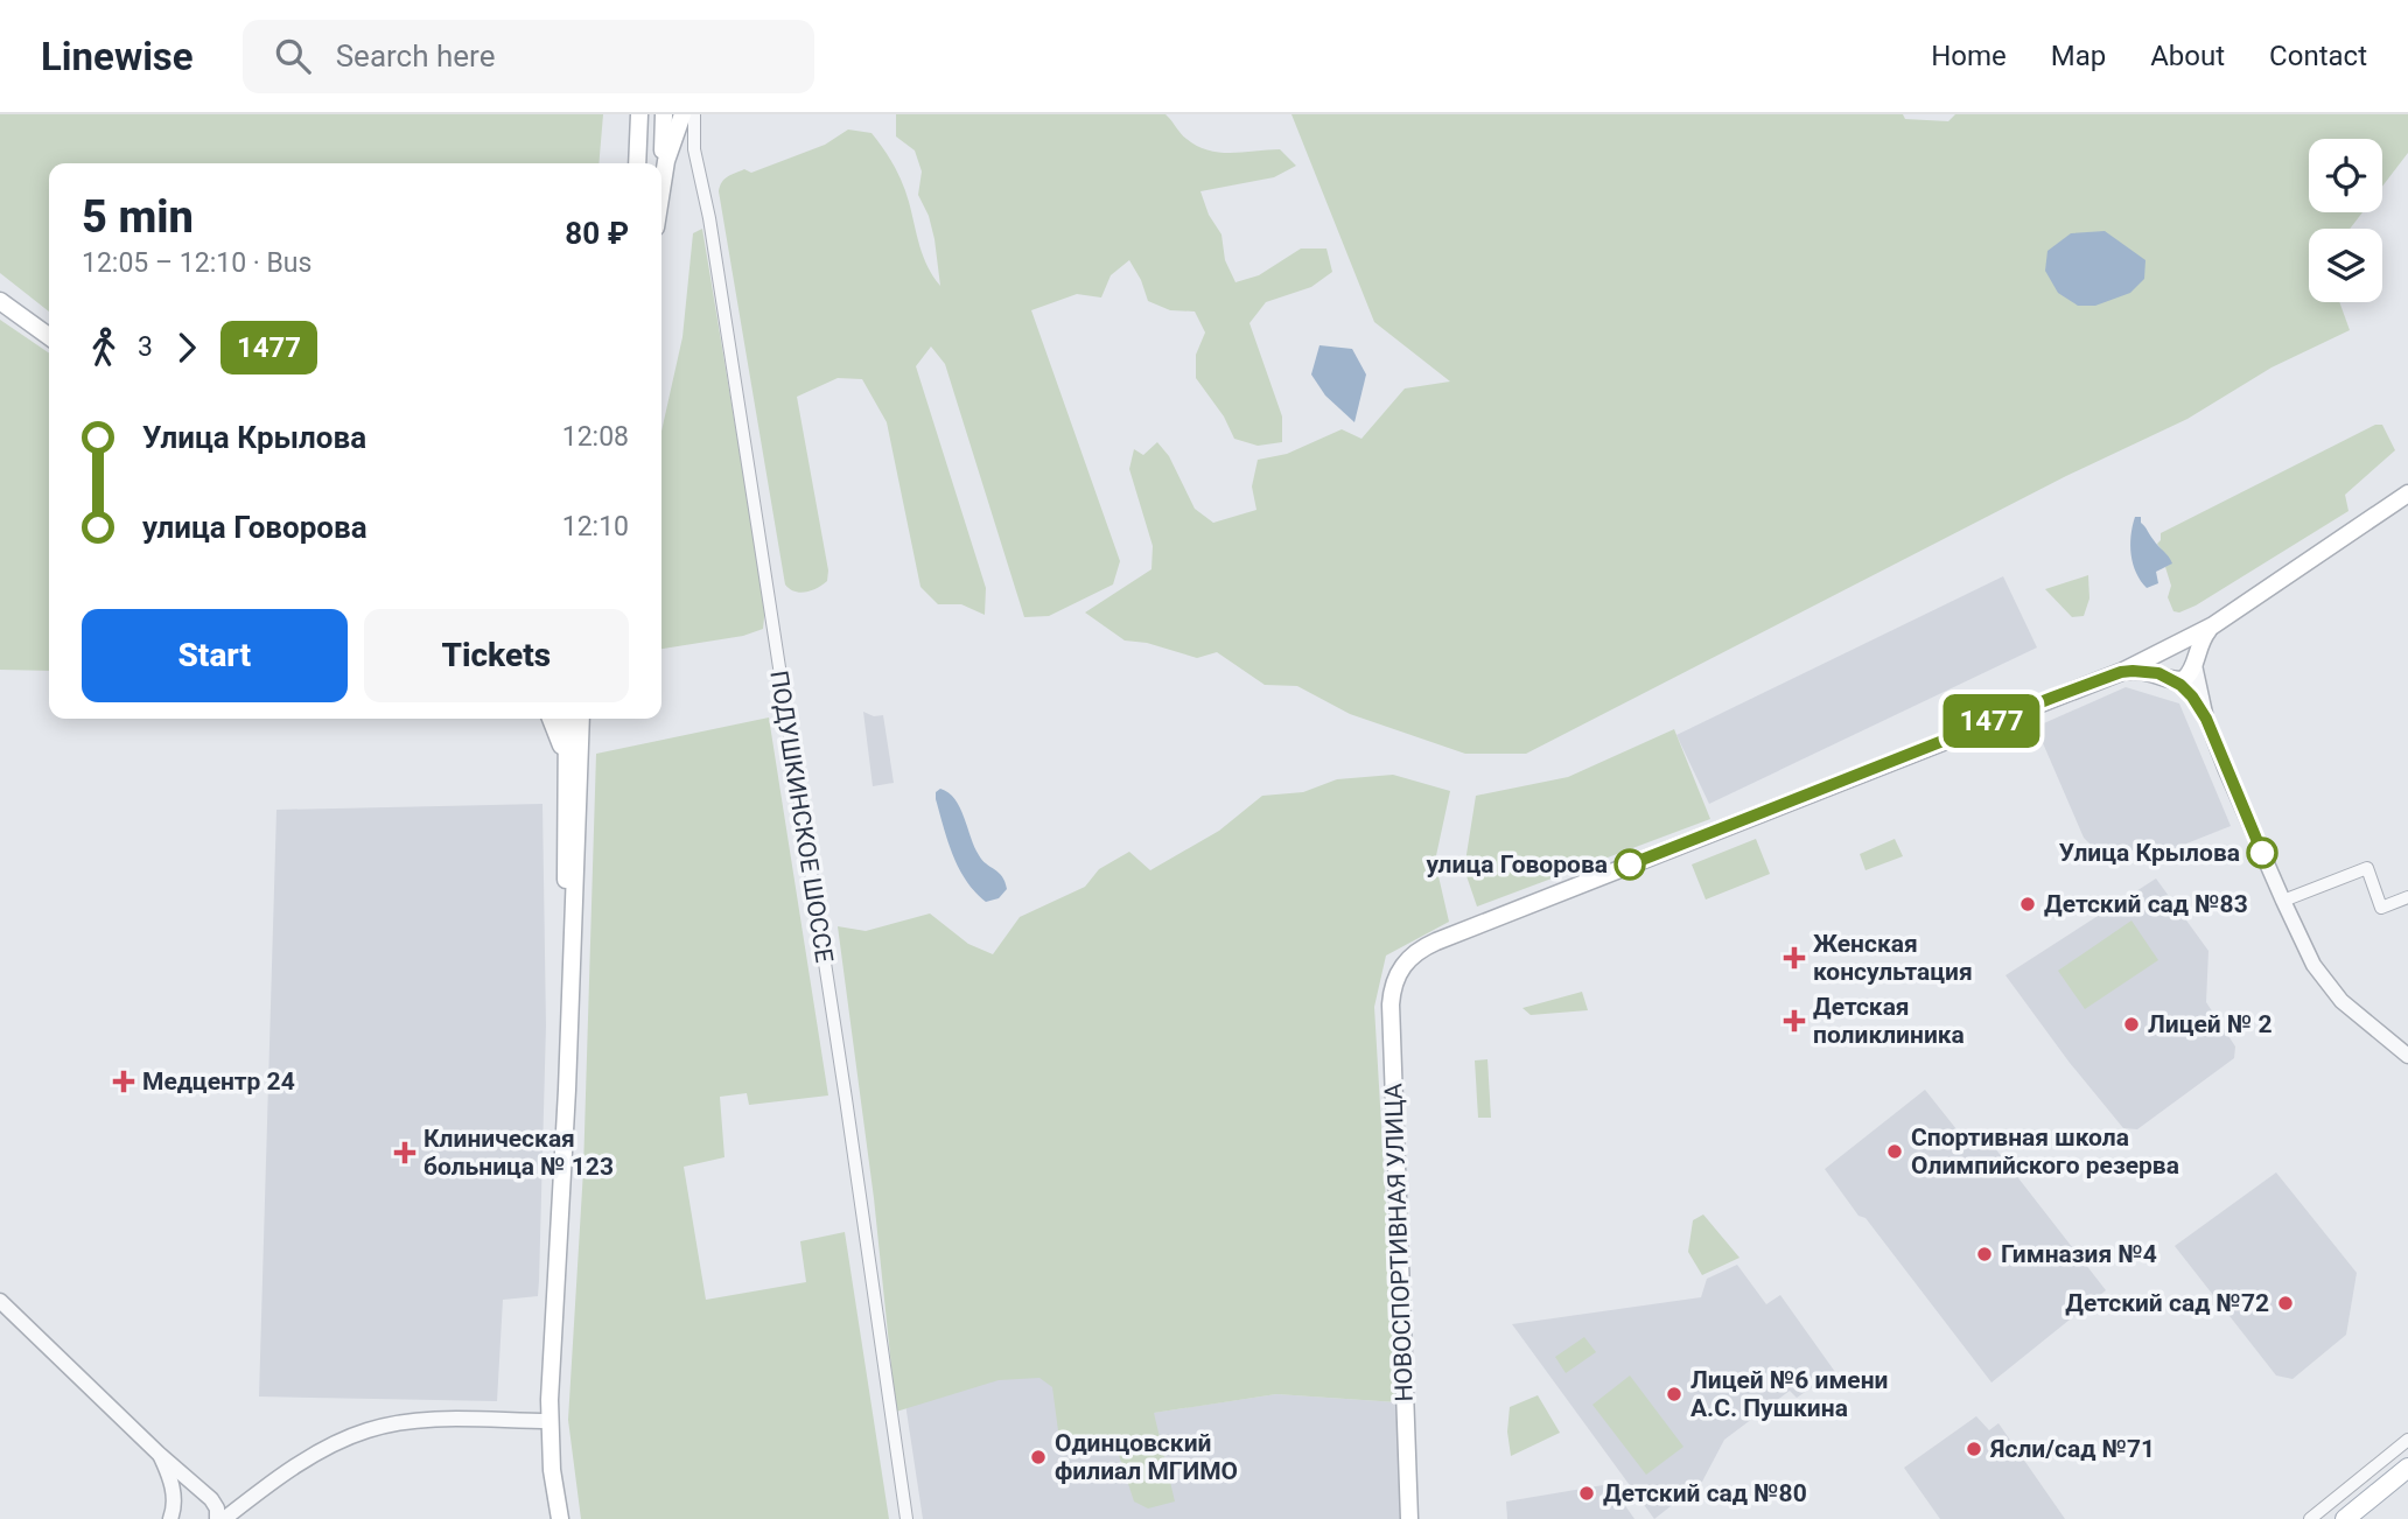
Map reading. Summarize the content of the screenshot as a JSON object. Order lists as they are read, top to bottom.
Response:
{
  "streets": {
    "main road": ["НОВОСПОРТИВНАЯ УЛИЦА"],
    "street": ["ПОДУШКИНСКОЕ ШОССЕ"]
  },
  "places": {
    "other": [
      "Улица Крылова",
      "улица Говорова",
      "Детский сад №83",
      "Лицей № 2",
      "Спортивная школа Олимпийского резерва",
      "Гимназия №4",
      "Детский сад №72",
      "Лицей №6 имени А.С. Пушкина",
      "Ясли/сад №71",
      "Одинцовский филиал МГИМО",
      "Детский сад №80"
    ],
    "health": [
      "Женская консультация",
      "Детская поликлиника",
      "Медцентр 24",
      "Клиническая больница № 123"
    ]
  },
  "lines": ["bus line 1477"],
  "page": {
    "header": "Linewise",
    "search": "Search here",
    "nav": [
      "Home",
      "Map",
      "About",
      "Contact"
    ],
    "on_map": "1477",
    "heading": ["5 min", "12:05 – 12:10 · Bus", "80 ₽"],
    "legs": ["3", "1477"],
    "list": [
      {
        "name": "Улица Крылова",
        "value": "12:08"
      },
      {
        "name": "улица Говорова",
        "value": "12:10"
      }
    ],
    "buttons": ["Start", "Tickets"]
  }
}
